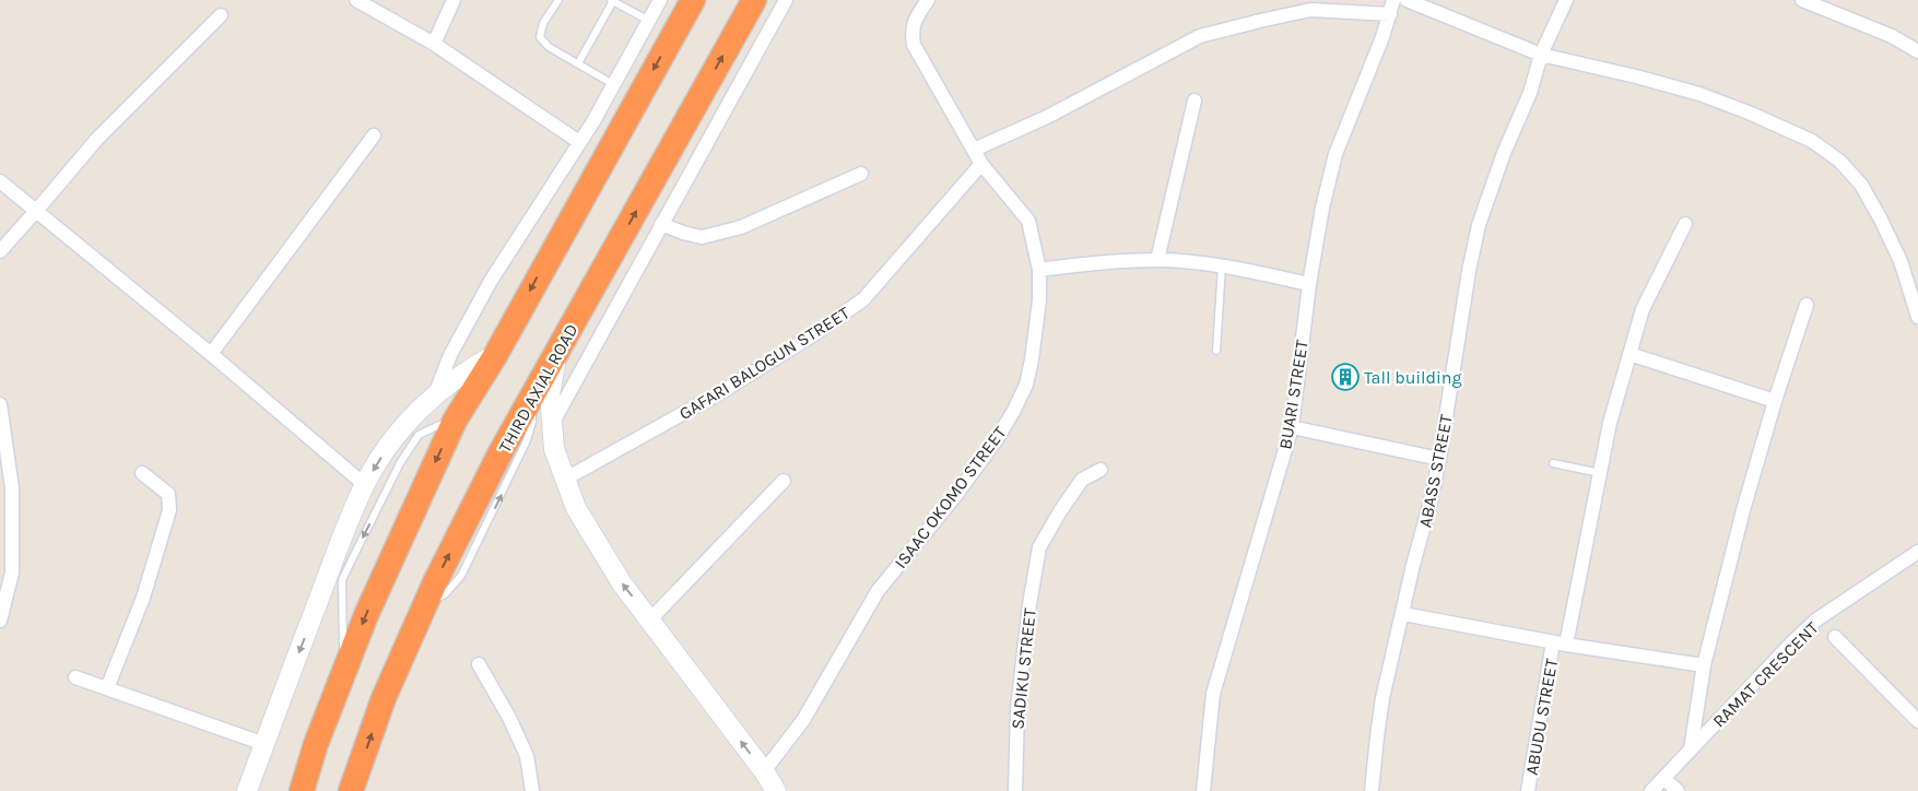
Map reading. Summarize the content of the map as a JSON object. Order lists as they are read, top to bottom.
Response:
{
  "streets": {
    "highway": ["THIRD AXIAL ROAD"],
    "street": [
      "GAFARI BALOGUN STREET",
      "BUARI STREET",
      "ABASS STREET",
      "ISAAC OKOMO STREET",
      "SADIKU STREET",
      "RAMAT CRESCENT",
      "ABUDU STREET"
    ]
  },
  "crossings": [
    ["GAFARI BALOGUN STREET", "ISAAC OKOMO STREET"]
  ],
  "places": {
    "building": ["Tall building"]
  }
}
